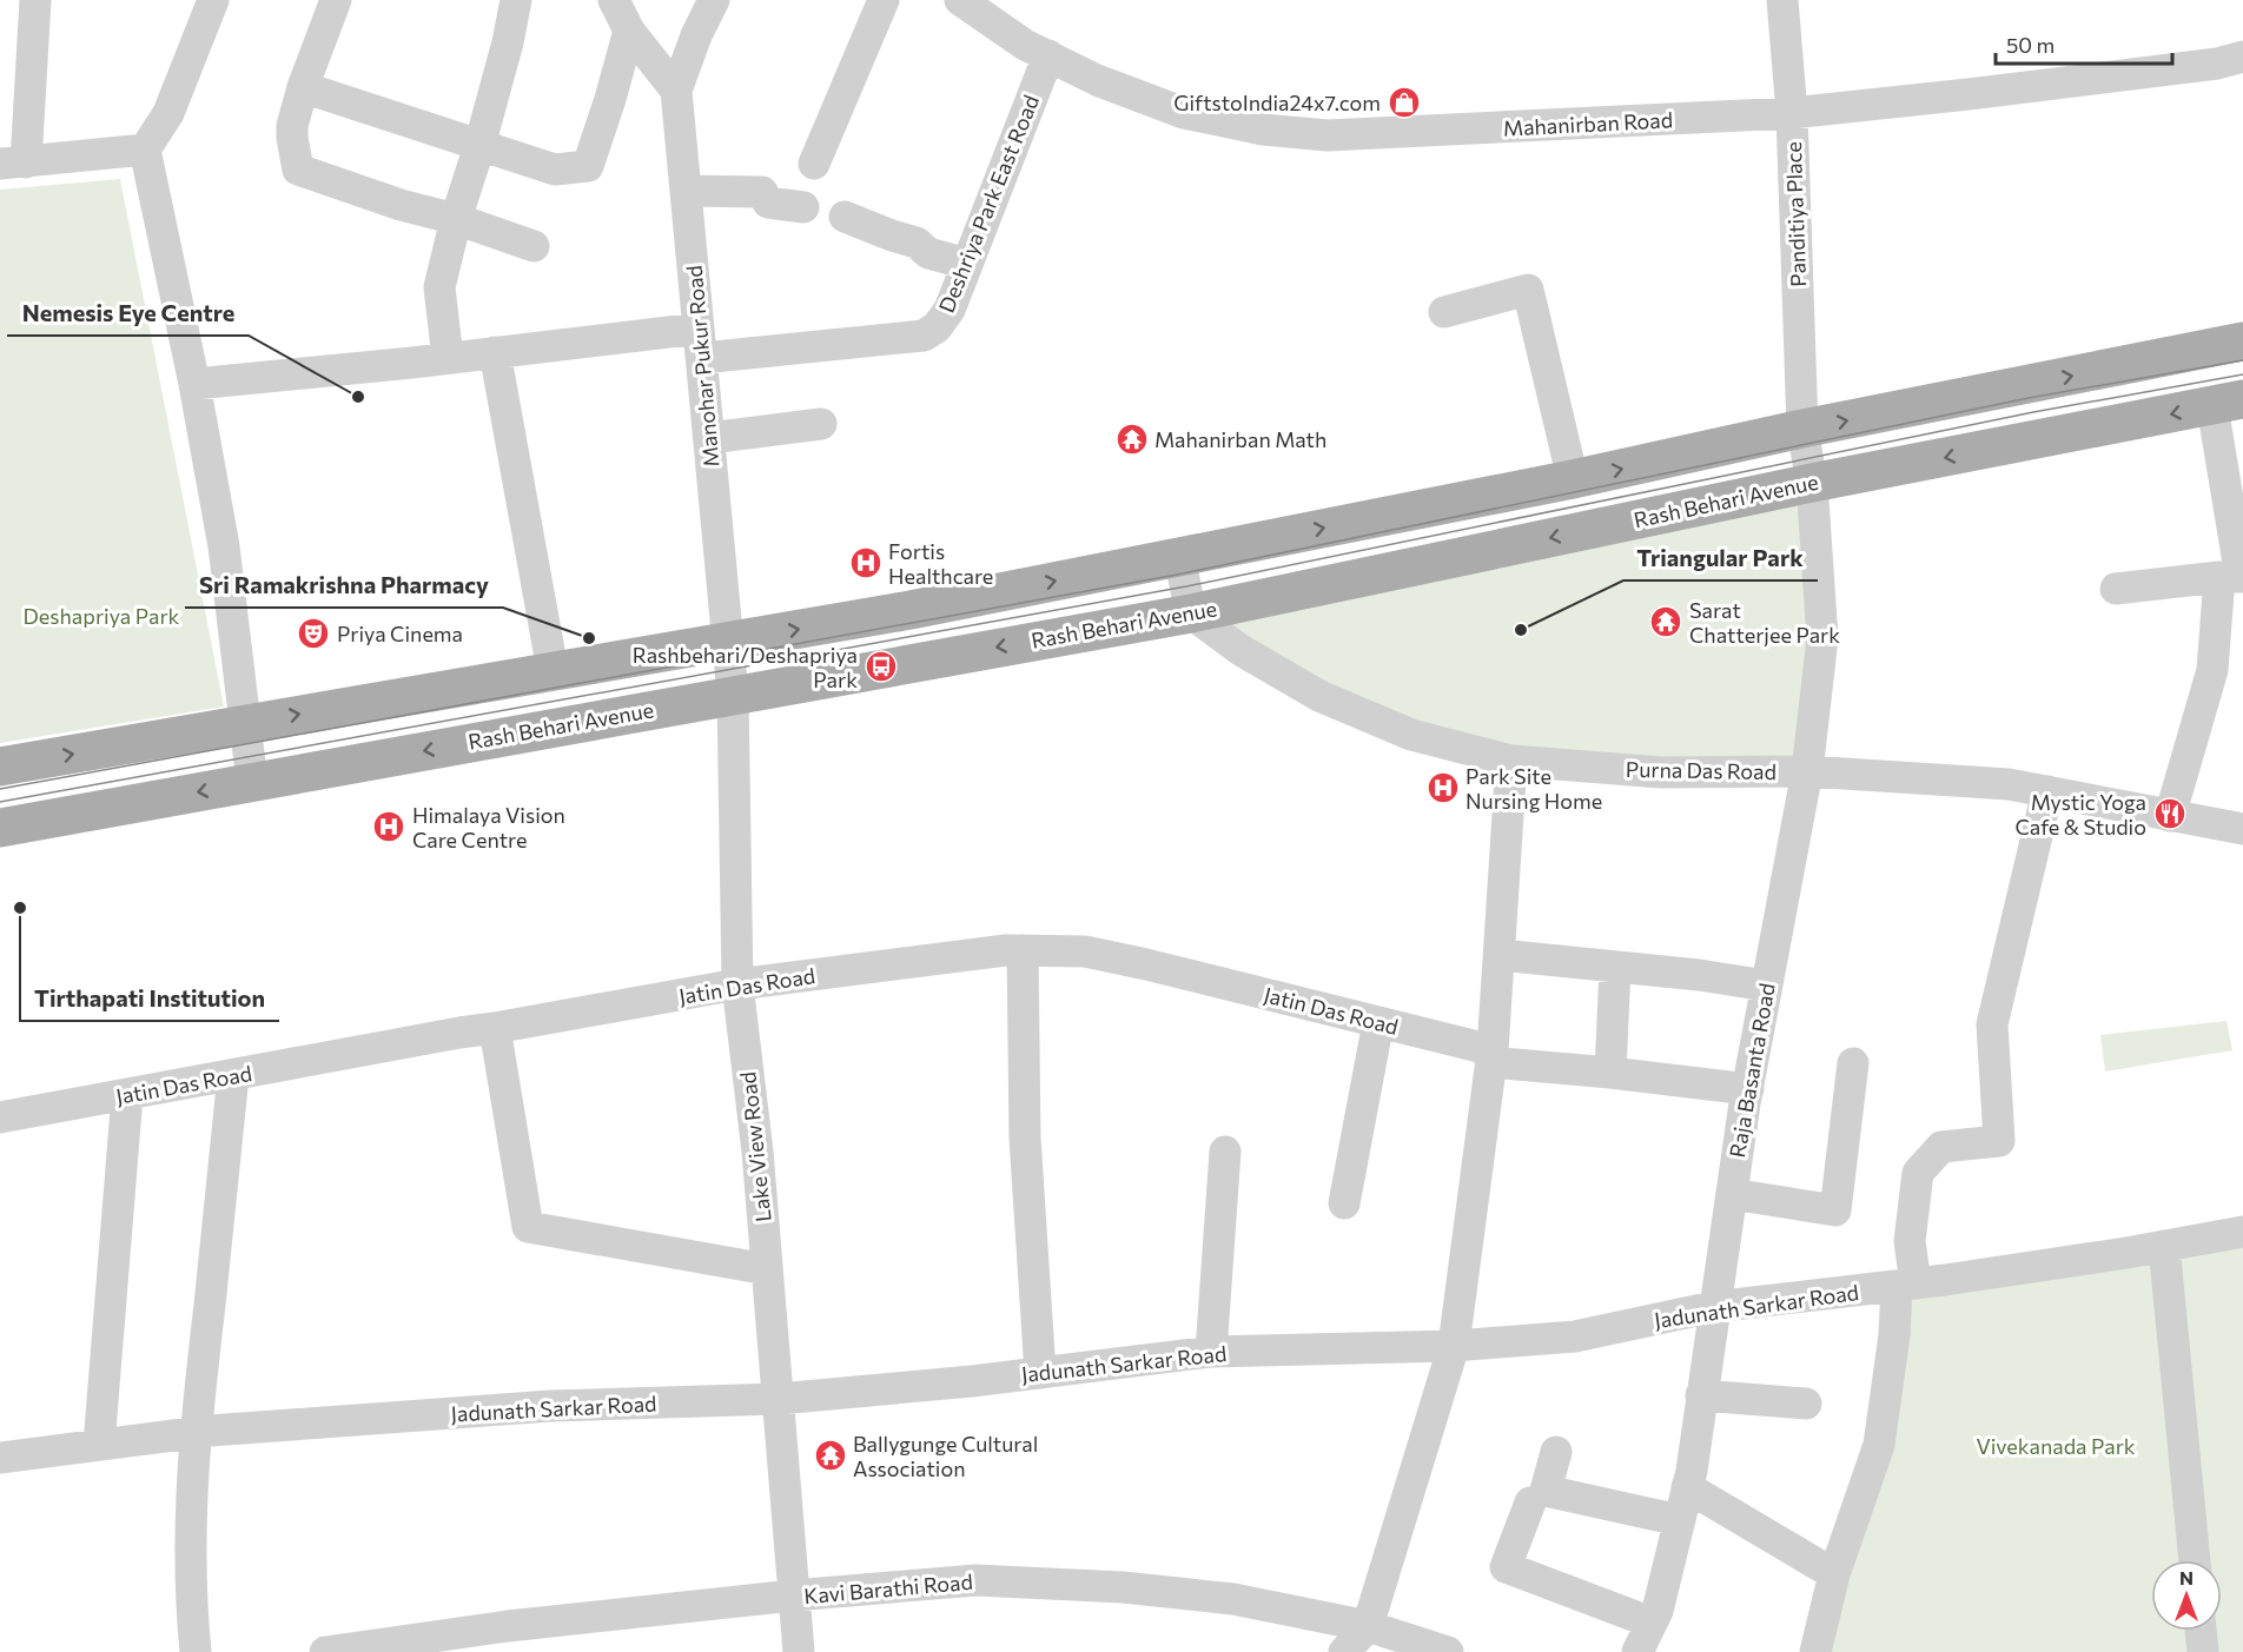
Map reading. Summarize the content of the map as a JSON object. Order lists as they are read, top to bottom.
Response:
{
  "streets": {
    "main road": ["Rash Behari Avenue"],
    "street": [
      "Mahanirban Road",
      "Deshriya Park East Road",
      "Panditiya Place",
      "Manohar Pukur Road",
      "Purna Das Road",
      "Jatin Das Road",
      "Raja Basanta Road",
      "Lake View Road",
      "Jadunath Sarkar Road",
      "Kavi Barathi Road"
    ]
  },
  "crossings": [
    ["Mahanirban Road", "Deshriya Park East Road"],
    ["Mahanirban Road", "Panditiya Place"],
    ["Deshriya Park East Road", "Manohar Pukur Road"],
    ["Panditiya Place", "Rash Behari Avenue"],
    ["Panditiya Place", "Raja Basanta Road"],
    ["Manohar Pukur Road", "Lake View Road"],
    ["Rash Behari Avenue", "Purna Das Road"],
    ["Rash Behari Avenue", "Raja Basanta Road"],
    ["Rash Behari Avenue", "Lake View Road"],
    ["Purna Das Road", "Raja Basanta Road"],
    ["Jatin Das Road", "Raja Basanta Road"],
    ["Jatin Das Road", "Lake View Road"],
    ["Raja Basanta Road", "Jadunath Sarkar Road"],
    ["Lake View Road", "Jadunath Sarkar Road"],
    ["Lake View Road", "Kavi Barathi Road"]
  ],
  "parks": ["Deshapriya Park", "Vivekanada Park"],
  "places": {
    "shop": ["GiftstoIndia24x7.com"],
    "other": [
      "Nemesis Eye Centre",
      "Triangular Park",
      "Sri Ramakrishna Pharmacy",
      "Tirthapati Institution"
    ],
    "temple": ["Mahanirban Math", "Sarat Chatterjee Park", "Ballygunge Cultural Association"],
    "hospital": ["Fortis Healthcare", "Park Site Nursing Home", "Himalaya Vision Care Centre"],
    "theatre": ["Priya Cinema"],
    "bus stop": ["Rashbehari/Deshapriya Park"],
    "restaurant": ["Mystic Yoga Cafe & Studio"]
  },
  "scale_bar": "50 m",
  "north": "top"
}
